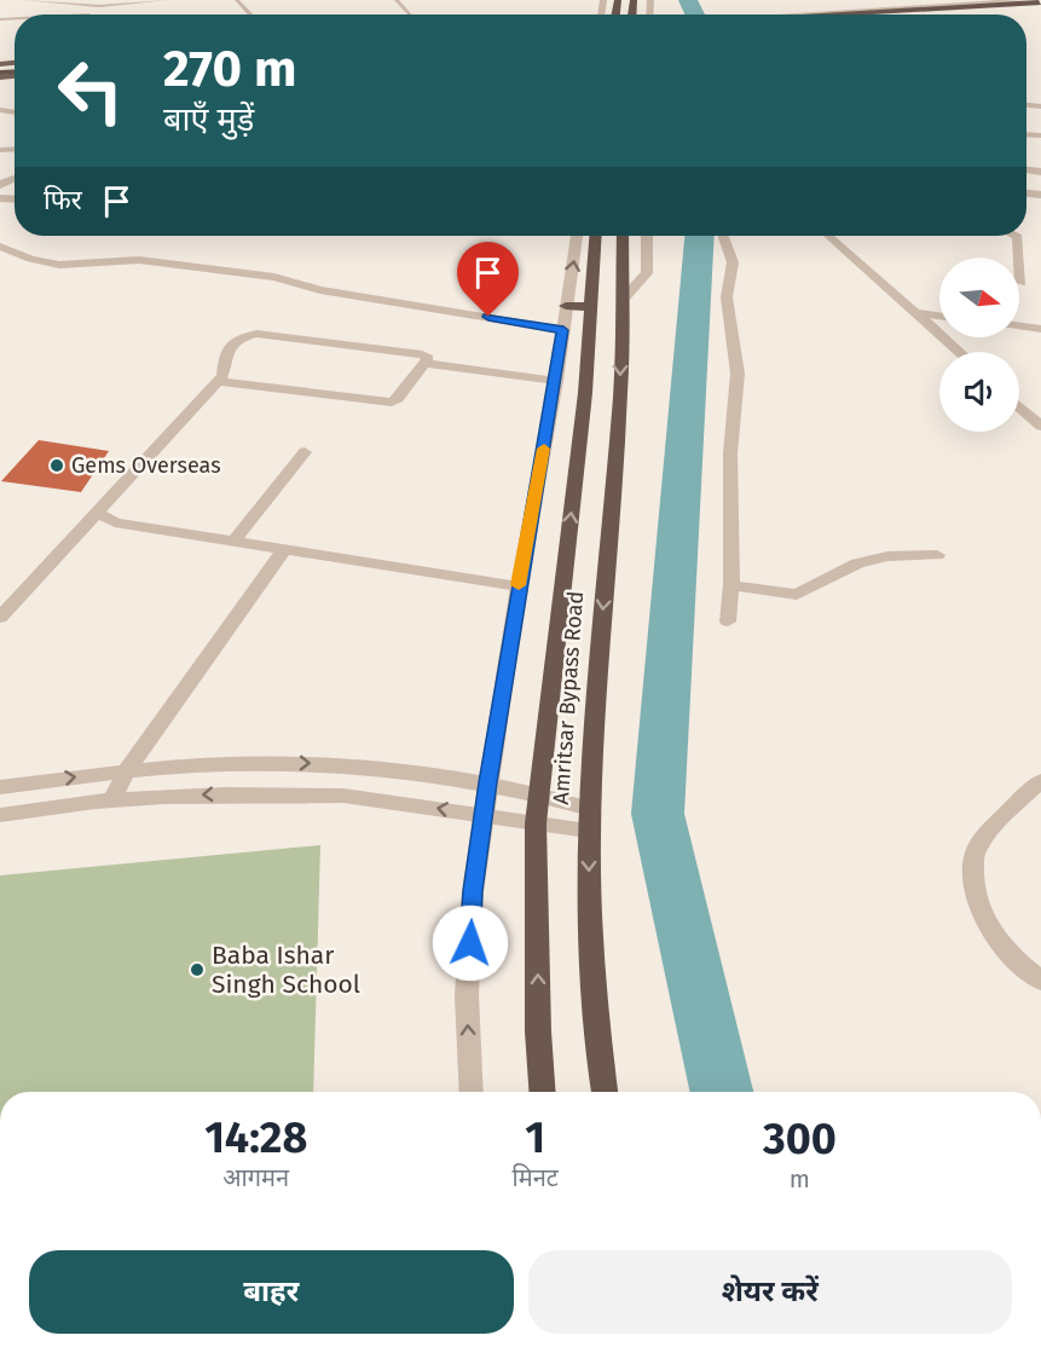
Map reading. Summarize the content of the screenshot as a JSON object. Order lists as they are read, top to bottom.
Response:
{
  "streets": {
    "highway": ["Amritsar Bypass Road"]
  },
  "places": ["Gems Overseas", "Baba Ishar Singh School"],
  "north": "right",
  "page": {
    "turn": ["270 m", "बाएँ मुड़ें"],
    "then": "फिर",
    "eta": [
      "14:28",
      "आगमन",
      "1",
      "मिनट",
      "300",
      "m"
    ],
    "buttons": ["बाहर", "शेयर करें"]
  }
}
